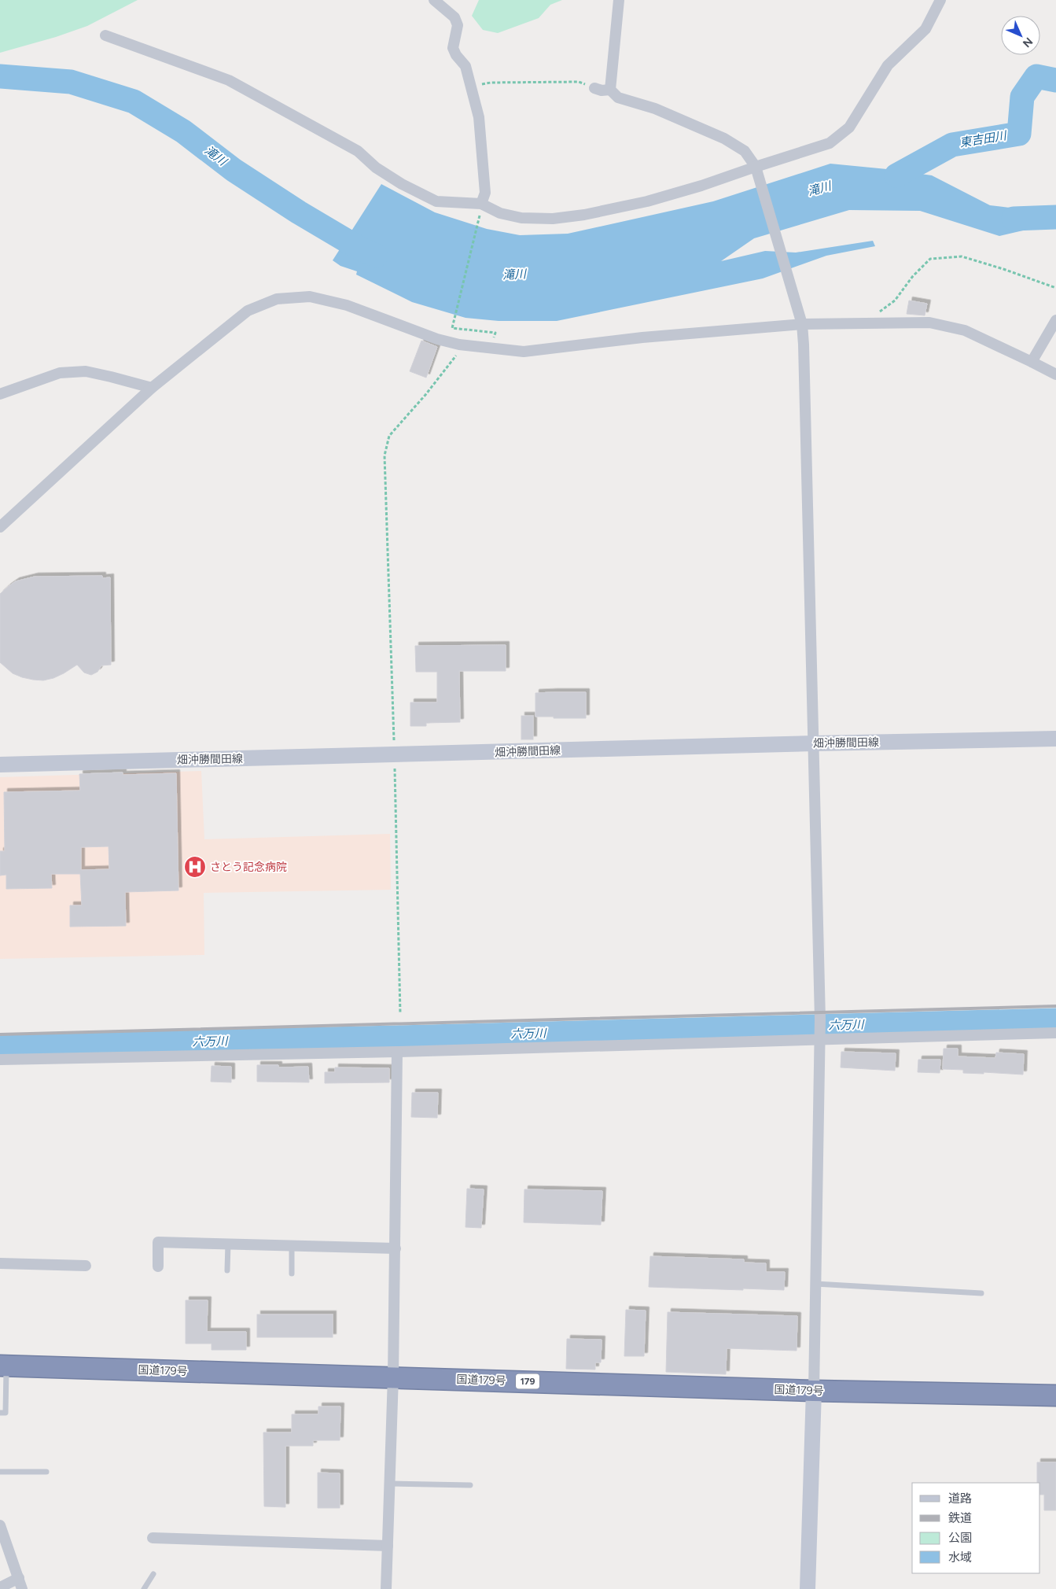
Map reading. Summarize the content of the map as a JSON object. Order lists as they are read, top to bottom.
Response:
{
  "streets": {
    "highway": ["国道179号", "179"],
    "main road": ["畑沖勝間田線"]
  },
  "water": ["東吉田川", "滝川", "六万川"],
  "places": {
    "hospital": ["さとう記念病院"]
  },
  "legend": [
    "道路",
    "鉄道",
    "公園",
    "水域"
  ],
  "north": "bottom right"
}
